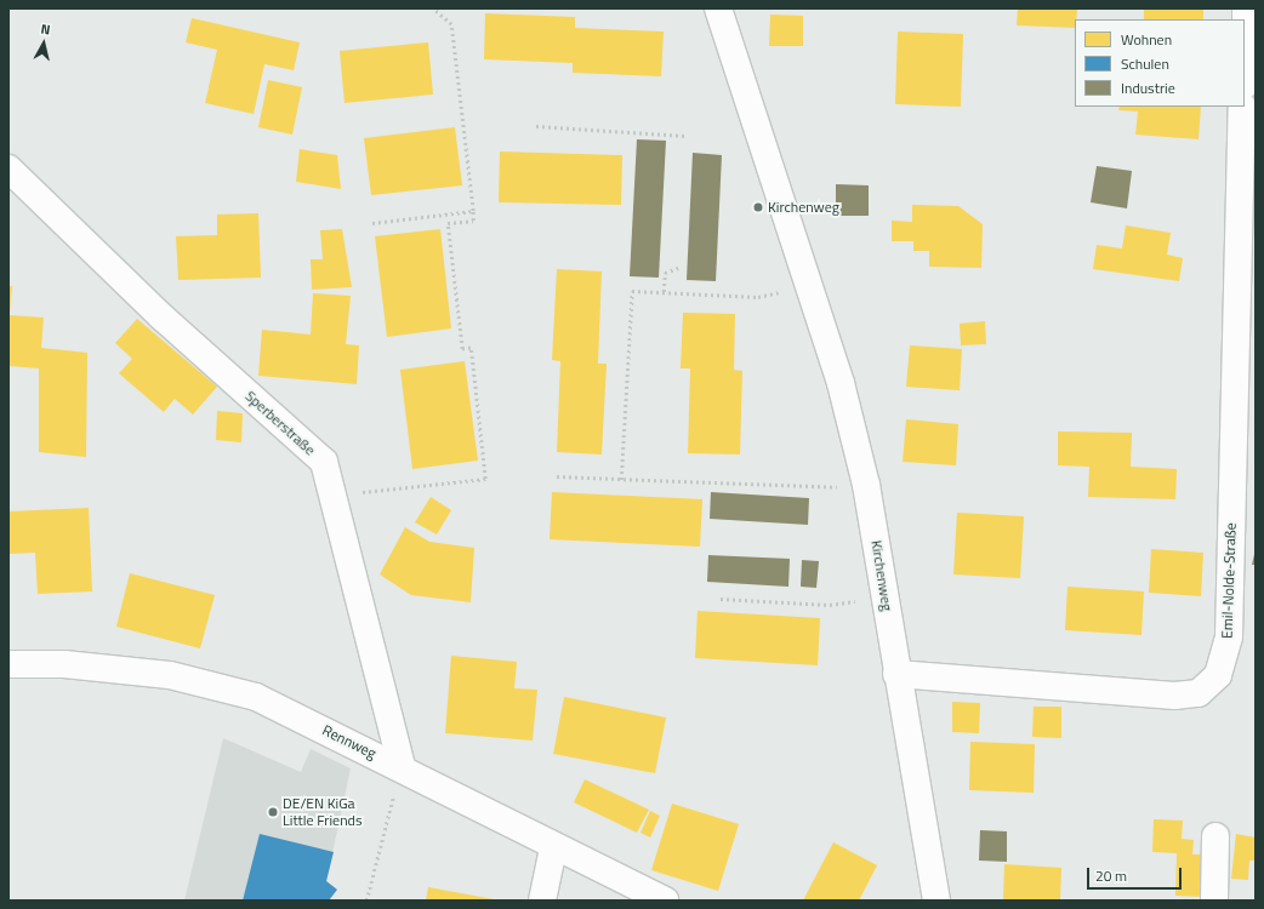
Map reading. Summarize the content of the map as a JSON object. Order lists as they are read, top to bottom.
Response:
{
  "streets": {
    "street": [
      "Sperberstraße",
      "Kirchenweg",
      "Emil-Nolde-Straße",
      "Rennweg"
    ]
  },
  "crossings": [
    ["Sperberstraße", "Rennweg"],
    ["Kirchenweg", "Emil-Nolde-Straße"]
  ],
  "places": ["Kirchenweg", "DE/EN KiGa Little Friends"],
  "legend": ["Wohnen", "Schulen", "Industrie"],
  "scale_bar": "20 m",
  "north": "top"
}
